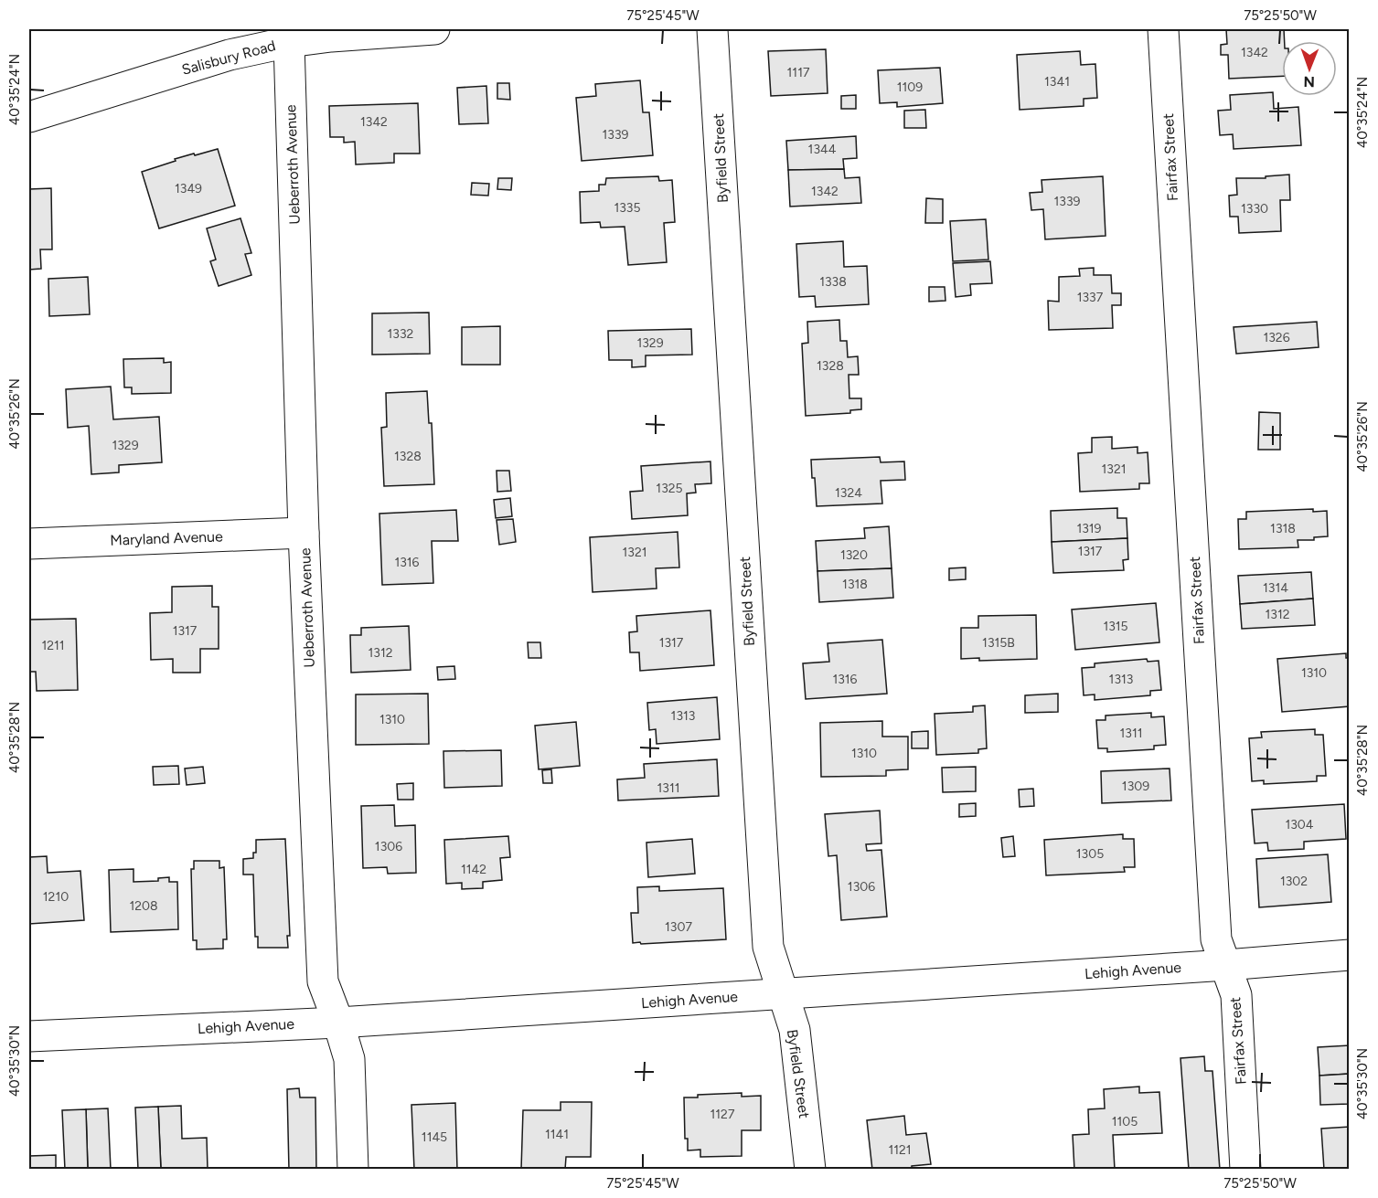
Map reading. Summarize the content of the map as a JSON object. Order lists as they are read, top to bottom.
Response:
{
  "streets": {
    "street": [
      "Salisbury Road",
      "Fairfax Street",
      "Byfield Street",
      "Ueberroth Avenue",
      "Maryland Avenue",
      "Lehigh Avenue"
    ]
  },
  "crossings": [
    ["Salisbury Road", "Ueberroth Avenue"],
    ["Fairfax Street", "Lehigh Avenue"],
    ["Byfield Street", "Lehigh Avenue"],
    ["Ueberroth Avenue", "Maryland Avenue"],
    ["Ueberroth Avenue", "Lehigh Avenue"]
  ],
  "house_numbers": [
    "1342",
    "1117",
    "1341",
    "1109",
    "1342",
    "1339",
    "1344",
    "1349",
    "1342",
    "1339",
    "1335",
    "1330",
    "1338",
    "1337",
    "1332",
    "1326",
    "1329",
    "1328",
    "1329",
    "1328",
    "1321",
    "1325",
    "1324",
    "1319",
    "1318",
    "1317",
    "1321",
    "1320",
    "1316",
    "1318",
    "1314",
    "1312",
    "1315",
    "1317",
    "1317",
    "1315B",
    "1211",
    "1312",
    "1310",
    "1316",
    "1313",
    "1313",
    "1310",
    "1311",
    "1310",
    "1309",
    "1311",
    "1304",
    "1306",
    "1305",
    "1142",
    "1302",
    "1306",
    "1210",
    "1208",
    "1307",
    "1127",
    "1105",
    "1141",
    "1145",
    "1121"
  ],
  "north": "bottom",
  "coordinates": [
    "75°25'45\"W",
    "75°25'50\"W",
    "40°35'24\"N",
    "40°35'26\"N",
    "40°35'28\"N",
    "40°35'30\"N"
  ]
}
